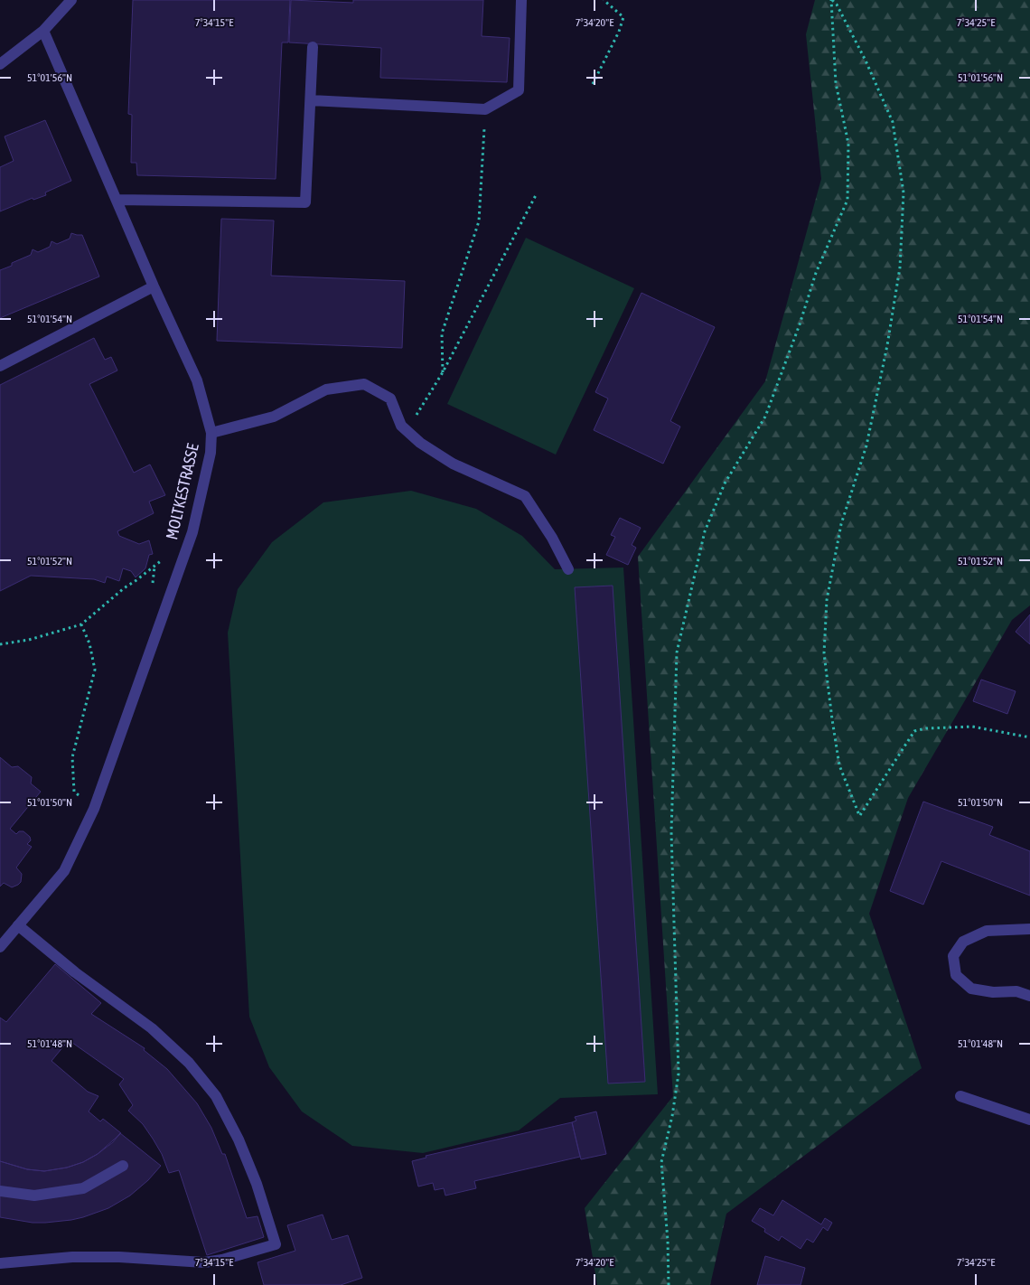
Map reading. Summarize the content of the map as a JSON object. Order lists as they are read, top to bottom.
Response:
{
  "streets": {
    "street": ["MOLTKESTRASSE"]
  },
  "coordinates": [
    "7°34'15\"E",
    "7°34'20\"E",
    "7°34'25\"E",
    "51°01'56\"N",
    "51°01'54\"N",
    "51°01'52\"N",
    "51°01'50\"N",
    "51°01'48\"N"
  ]
}
